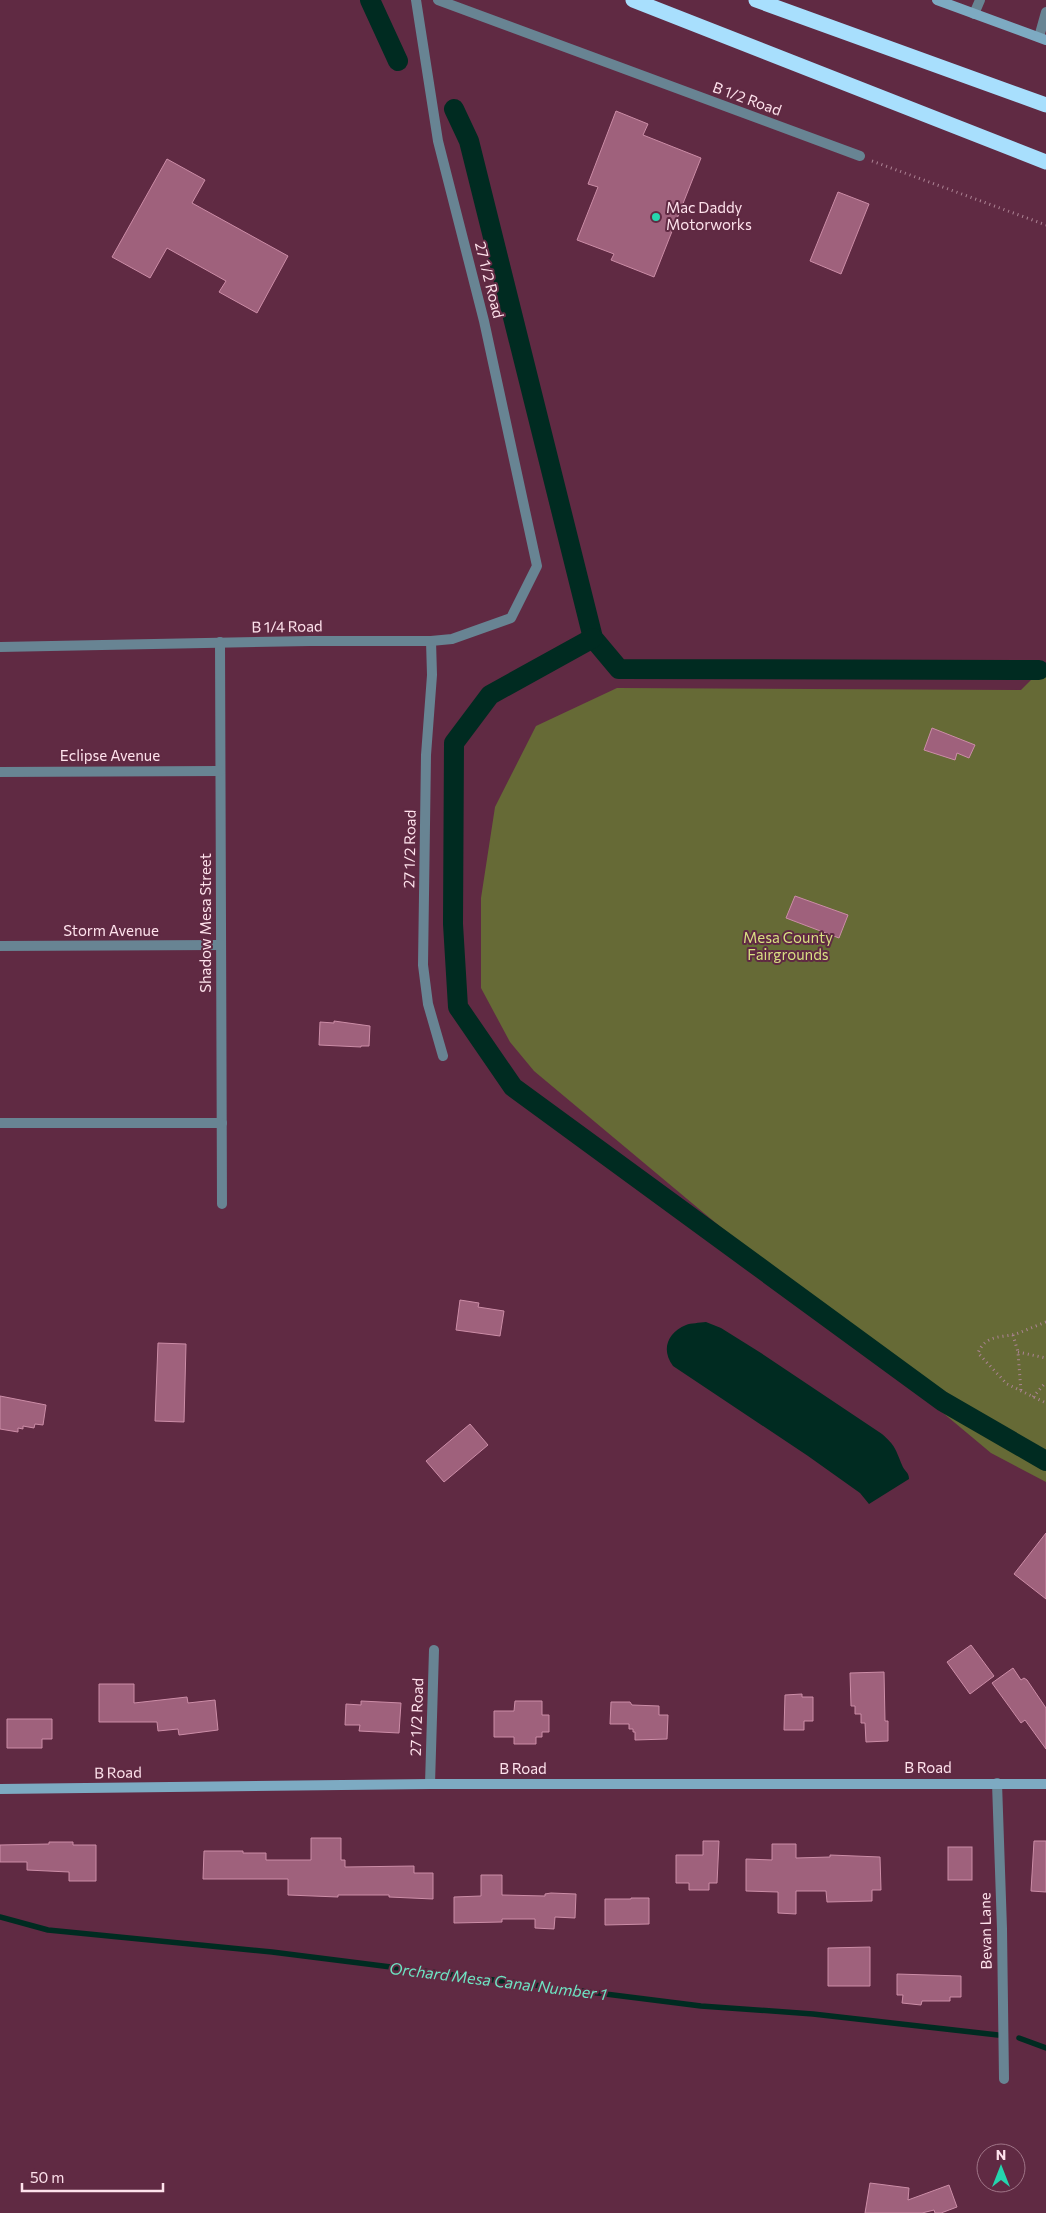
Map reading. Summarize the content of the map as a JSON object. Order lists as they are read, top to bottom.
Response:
{
  "streets": {
    "street": [
      "B 1/2 Road",
      "27 1/2 Road",
      "B 1/4 Road",
      "Eclipse Avenue",
      "Shadow Mesa Street",
      "Storm Avenue",
      "B Road",
      "Bevan Lane"
    ]
  },
  "crossings": [
    ["27 1/2 Road", "B 1/4 Road"],
    ["27 1/2 Road", "B Road"],
    ["B 1/4 Road", "Shadow Mesa Street"],
    ["Eclipse Avenue", "Shadow Mesa Street"],
    ["Shadow Mesa Street", "Storm Avenue"],
    ["B Road", "Bevan Lane"]
  ],
  "water": ["Orchard Mesa Canal Number 1"],
  "parks": ["Mesa County Fairgrounds"],
  "places": ["Mac Daddy Motorworks"],
  "scale_bar": "50 m",
  "north": "top"
}
